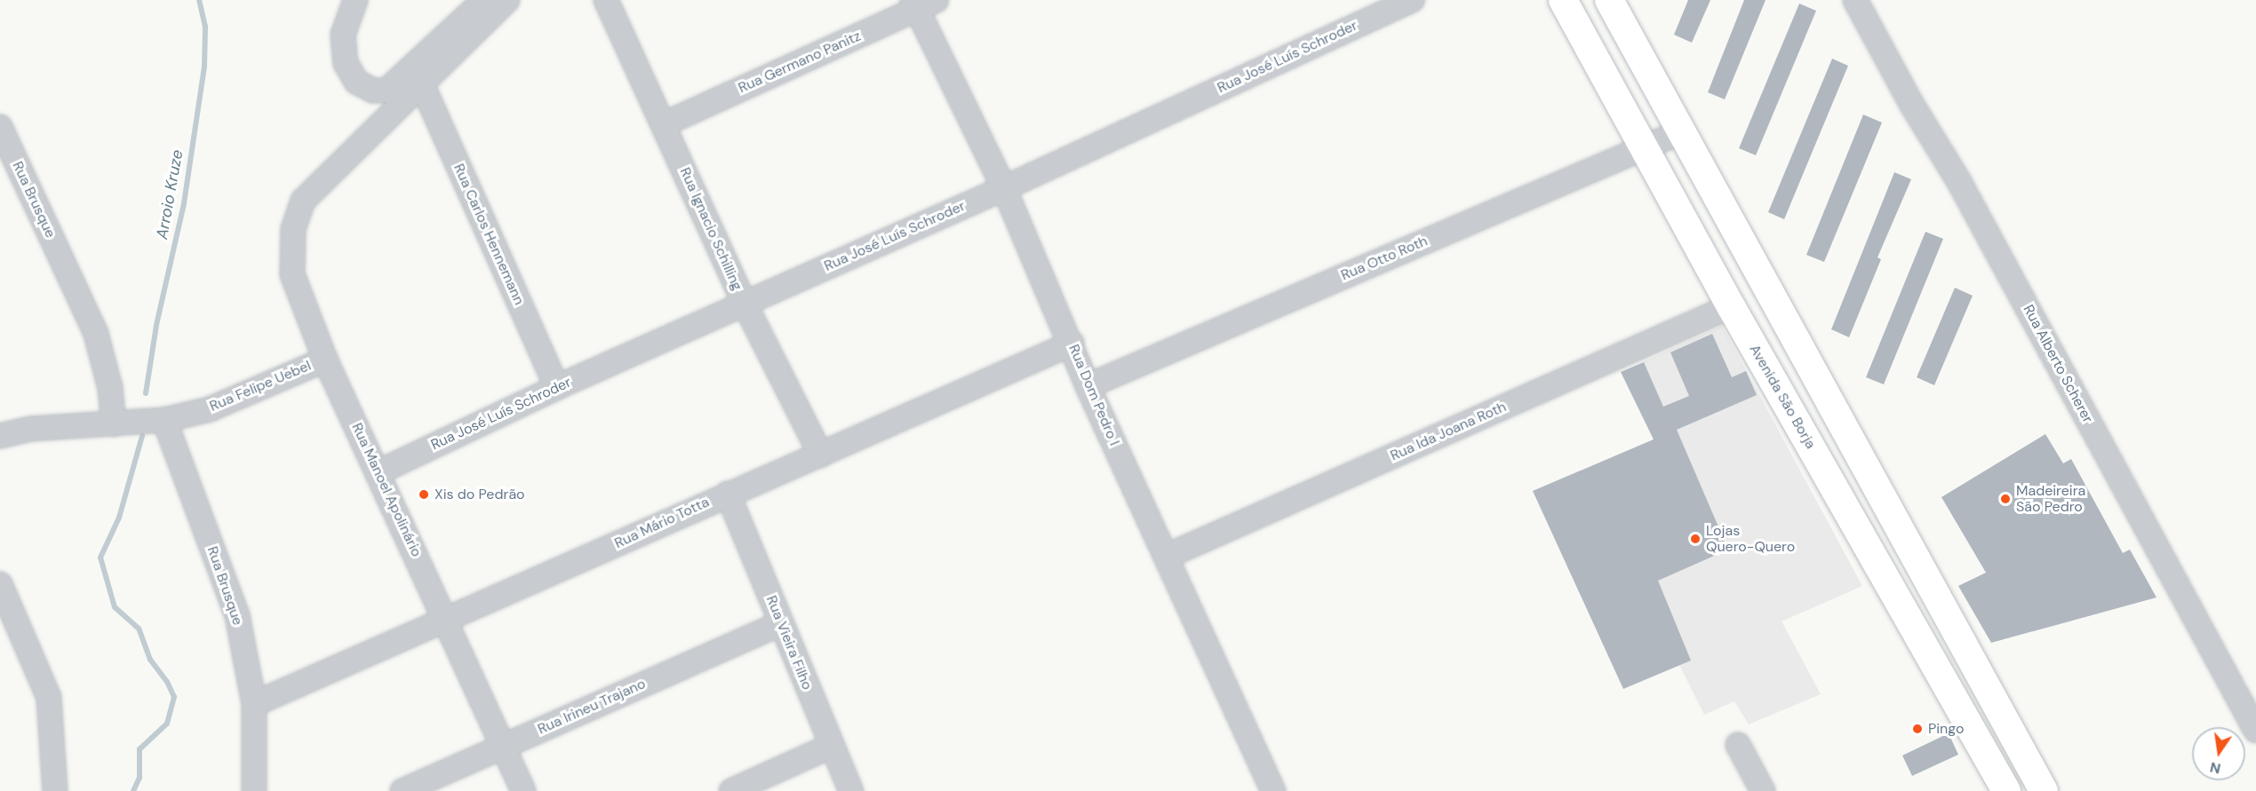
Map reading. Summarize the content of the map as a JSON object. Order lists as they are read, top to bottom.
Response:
{
  "streets": {
    "main road": ["Avenida São Borja"],
    "street": [
      "Rua José Luís Schroder",
      "Rua Germano Panitz",
      "Rua Brusque",
      "Rua Ignacio Schilling",
      "Rua Carlos Hennemann",
      "Rua Otto Roth",
      "Rua Alberto Scherer",
      "Rua Felipe Uebel",
      "Rua Dom Pedro I",
      "Rua Ida Joana Roth",
      "Rua Manoel Apolinário",
      "Rua Mário Totta",
      "Rua Vieira Filho",
      "Rua Irineu Trajano"
    ]
  },
  "crossings": [
    ["Rua José Luís Schroder", "Rua Ignacio Schilling"],
    ["Rua José Luís Schroder", "Rua Carlos Hennemann"],
    ["Rua José Luís Schroder", "Rua Dom Pedro I"],
    ["Rua José Luís Schroder", "Rua Manoel Apolinário"],
    ["Rua Germano Panitz", "Rua Ignacio Schilling"],
    ["Rua Germano Panitz", "Rua Dom Pedro I"],
    ["Rua Brusque", "Rua Felipe Uebel"],
    ["Rua Brusque", "Rua Mário Totta"],
    ["Rua Ignacio Schilling", "Rua Mário Totta"],
    ["Rua Carlos Hennemann", "Rua Felipe Uebel"],
    ["Rua Otto Roth", "Rua Dom Pedro I"],
    ["Rua Otto Roth", "Avenida São Borja"],
    ["Rua Felipe Uebel", "Rua Manoel Apolinário"],
    ["Rua Dom Pedro I", "Rua Ida Joana Roth"],
    ["Rua Dom Pedro I", "Rua Mário Totta"],
    ["Avenida São Borja", "Rua Ida Joana Roth"],
    ["Rua Manoel Apolinário", "Rua Mário Totta"],
    ["Rua Manoel Apolinário", "Rua Irineu Trajano"],
    ["Rua Mário Totta", "Rua Vieira Filho"],
    ["Rua Vieira Filho", "Rua Irineu Trajano"]
  ],
  "water": ["Arroio Kruze"],
  "places": [
    "Xis do Pedrão",
    "Madeireira São Pedro",
    "Lojas Quero-Quero",
    "Pingo"
  ],
  "north": "bottom"
}
